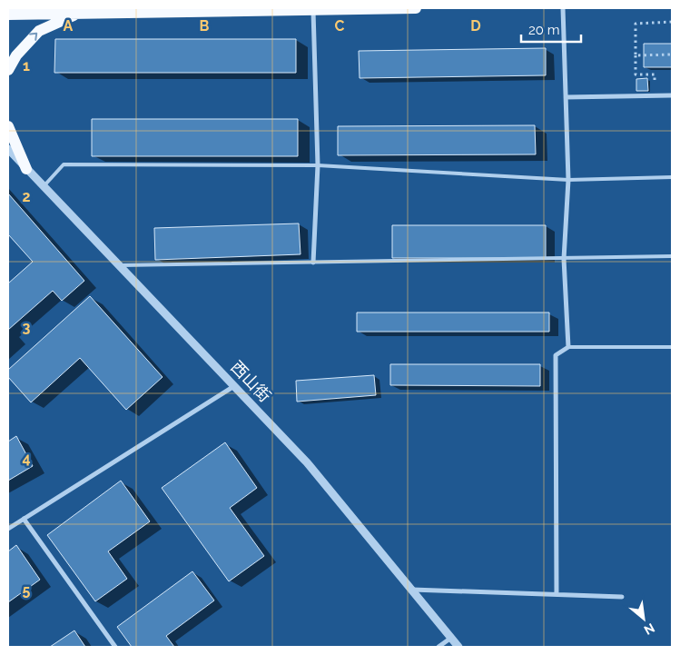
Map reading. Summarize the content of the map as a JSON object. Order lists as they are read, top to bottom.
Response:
{
  "streets": {
    "street": ["西山街"]
  },
  "scale_bar": "20 m",
  "north": "bottom right",
  "grid": {
    "columns": [
      "A",
      "B",
      "C",
      "D"
    ],
    "rows": [
      "1",
      "2",
      "3",
      "4",
      "5"
    ]
  }
}
